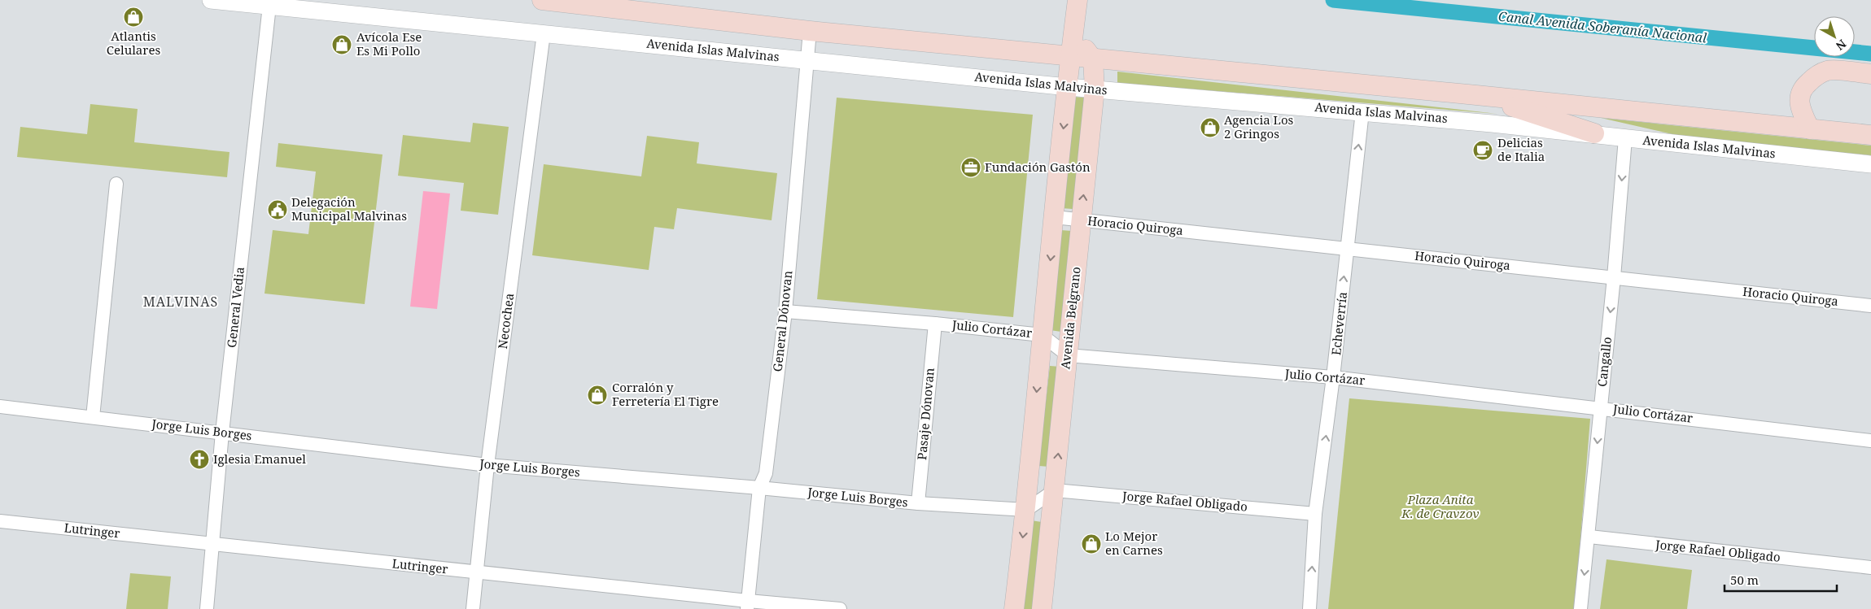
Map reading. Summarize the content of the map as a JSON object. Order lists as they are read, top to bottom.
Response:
{
  "streets": {
    "main road": ["Avenida Belgrano"],
    "street": [
      "Avenida Islas Malvinas",
      "Horacio Quiroga",
      "General Vedia",
      "Necochea",
      "General Dónovan",
      "Echeverría",
      "Julio Cortázar",
      "Cangallo",
      "Pasaje Dónovan",
      "Jorge Luis Borges",
      "Jorge Rafael Obligado",
      "Lutringer"
    ]
  },
  "crossings": [
    ["Avenida Islas Malvinas", "General Vedia"],
    ["Avenida Islas Malvinas", "Avenida Belgrano"],
    ["Avenida Islas Malvinas", "Necochea"],
    ["Avenida Islas Malvinas", "General Dónovan"],
    ["Avenida Islas Malvinas", "Echeverría"],
    ["Avenida Islas Malvinas", "Cangallo"],
    ["Horacio Quiroga", "Avenida Belgrano"],
    ["Horacio Quiroga", "Echeverría"],
    ["Horacio Quiroga", "Cangallo"],
    ["General Vedia", "Jorge Luis Borges"],
    ["General Vedia", "Lutringer"],
    ["Avenida Belgrano", "Julio Cortázar"],
    ["Avenida Belgrano", "Jorge Rafael Obligado"],
    ["Necochea", "Jorge Luis Borges"],
    ["Necochea", "Lutringer"],
    ["General Dónovan", "Julio Cortázar"],
    ["General Dónovan", "Jorge Luis Borges"],
    ["General Dónovan", "Lutringer"],
    ["Echeverría", "Julio Cortázar"],
    ["Echeverría", "Jorge Rafael Obligado"],
    ["Julio Cortázar", "Cangallo"],
    ["Julio Cortázar", "Pasaje Dónovan"],
    ["Cangallo", "Jorge Rafael Obligado"],
    ["Pasaje Dónovan", "Jorge Luis Borges"]
  ],
  "one_way": ["Echeverría", "Cangallo"],
  "districts": ["MALVINAS"],
  "water": ["Canal Avenida Soberanía Nacional"],
  "parks": ["Plaza Anita K. de Cravzov"],
  "places": {
    "shop": [
      "Atlantis Celulares",
      "Avícola Ese Es Mi Pollo",
      "Agencia Los 2 Gringos",
      "Corralón y Ferretería El Tigre",
      "Lo Mejor en Carnes"
    ],
    "cafe": ["Delicias de Italia"],
    "office": ["Fundación Gastón"],
    "public building": ["Delegación Municipal Malvinas"],
    "church": ["Iglesia Emanuel"]
  },
  "scale_bar": "50 m",
  "north": "bottom right"
}
